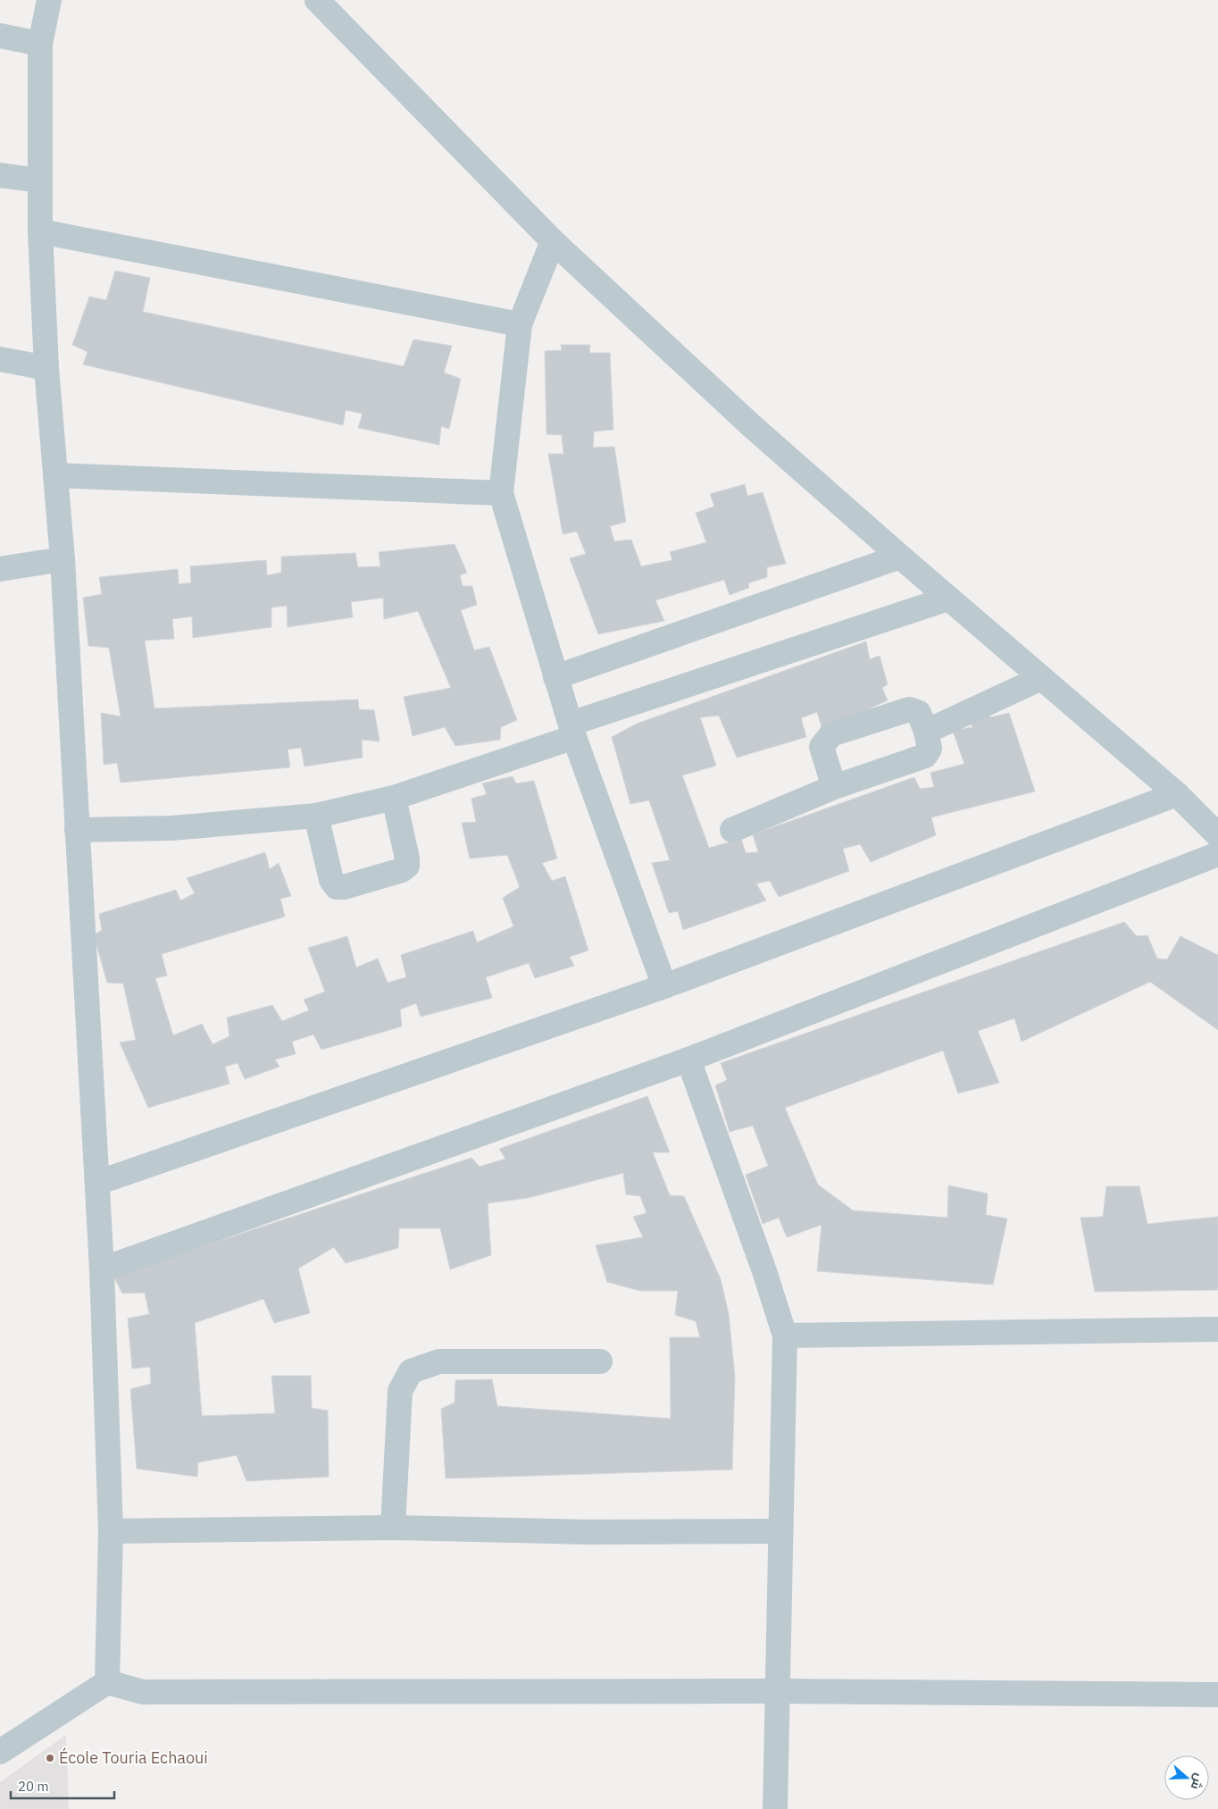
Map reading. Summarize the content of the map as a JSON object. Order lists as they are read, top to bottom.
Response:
{
  "places": ["École Touria Echaoui"],
  "scale_bar": "20 m",
  "north": "right"
}
